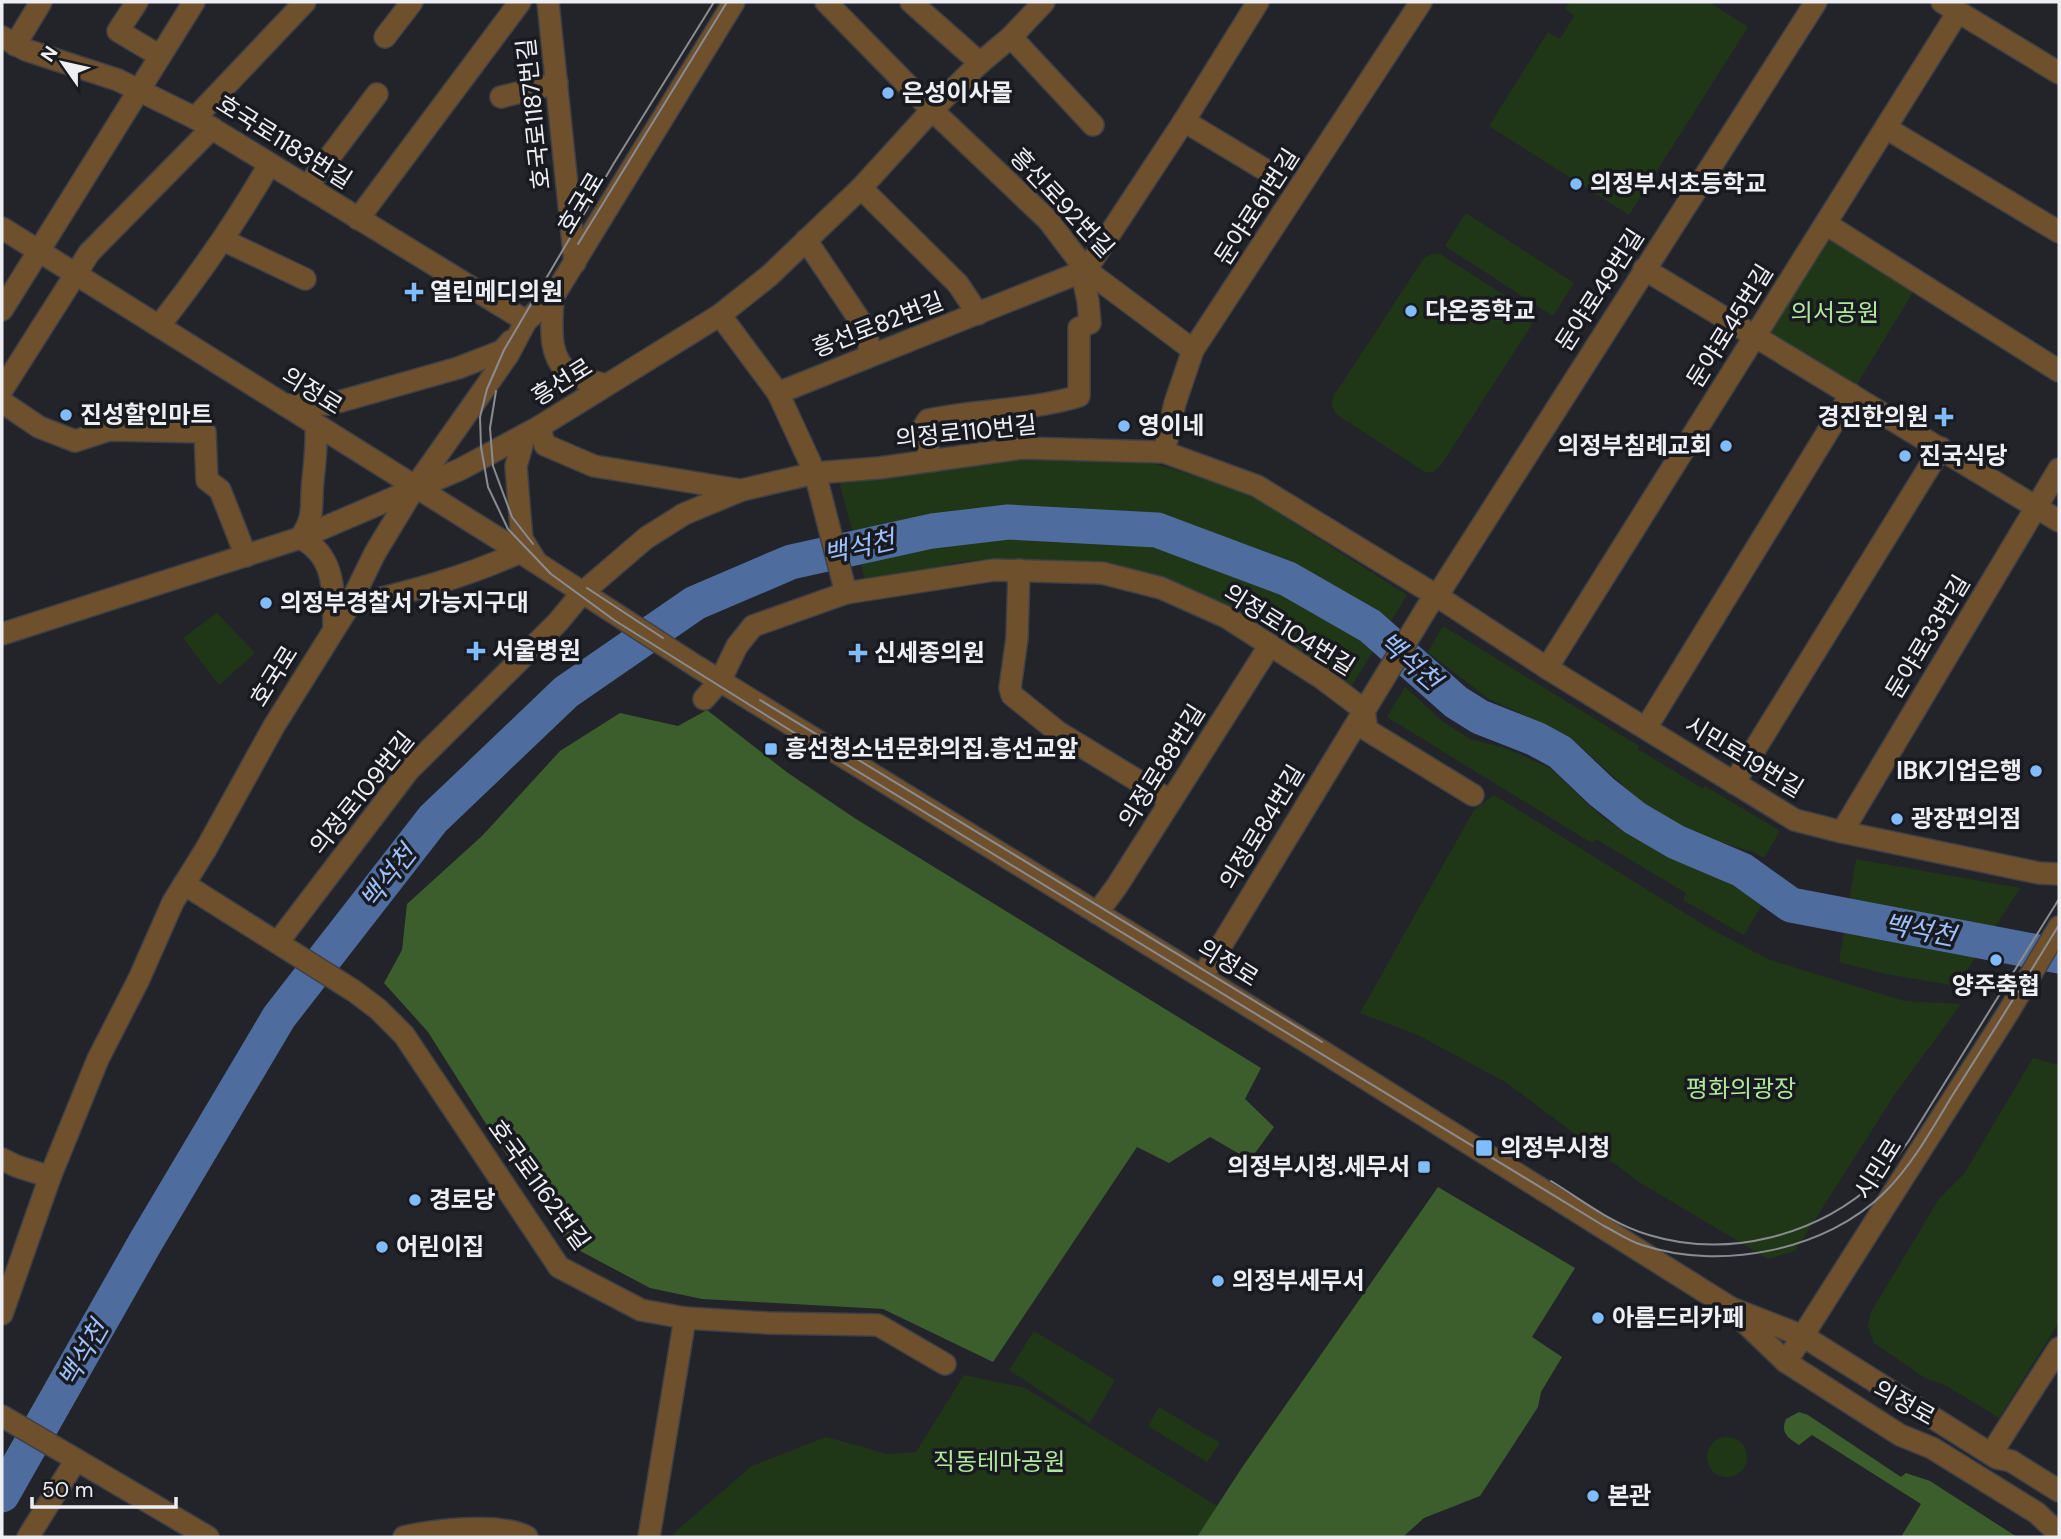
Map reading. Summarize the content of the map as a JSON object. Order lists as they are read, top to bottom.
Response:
{
  "streets": {
    "street": [
      "호국로1187번길",
      "호국로1183번길",
      "호국로",
      "흥선로92번길",
      "둔야로61번길",
      "둔야로49번길",
      "흥선로82번길",
      "둔야로45번길",
      "흥선로",
      "의정로",
      "의정로110번길",
      "의정로104번길",
      "둔야로33번길",
      "시민로19번길",
      "의정로88번길",
      "의정로109번길",
      "의정로84번길",
      "시민로",
      "호국로1162번길"
    ]
  },
  "crossings": [
    ["호국로1187번길", "호국로"],
    ["호국로1183번길", "호국로"],
    ["호국로", "흥선로"],
    ["호국로", "의정로"],
    ["흥선로92번길", "둔야로61번길"],
    ["흥선로92번길", "흥선로82번길"],
    ["흥선로92번길", "흥선로"],
    ["둔야로61번길", "의정로110번길"],
    ["둔야로49번길", "의정로110번길"],
    ["둔야로49번길", "의정로104번길"],
    ["둔야로49번길", "시민로19번길"],
    ["둔야로49번길", "의정로84번길"],
    ["둔야로45번길", "시민로19번길"],
    ["흥선로", "의정로"],
    ["의정로", "의정로110번길"],
    ["의정로", "의정로104번길"],
    ["의정로", "의정로88번길"],
    ["의정로", "의정로109번길"],
    ["의정로", "의정로84번길"],
    ["의정로", "시민로"],
    ["의정로110번길", "시민로19번길"],
    ["의정로110번길", "의정로109번길"],
    ["의정로104번길", "의정로88번길"],
    ["의정로104번길", "의정로84번길"],
    ["둔야로33번길", "시민로19번길"],
    ["의정로109번길", "호국로1162번길"]
  ],
  "water": ["백석천"],
  "parks": ["의서공원", "평화의광장", "직동테마공원"],
  "places": {
    "other": [
      "은성이사몰",
      "의정부서초등학교",
      "다온중학교",
      "진성할인마트",
      "영이네",
      "의정부침례교회",
      "진국식당",
      "의정부경찰서 가능지구대",
      "IBK기업은행",
      "광장편의점",
      "양주축협",
      "경로당",
      "어린이집",
      "의정부세무서",
      "아름드리카페",
      "본관"
    ],
    "health": [
      "열린메디의원",
      "경진한의원",
      "서울병원",
      "신세종의원"
    ],
    "transit": ["흥선청소년문화의집.흥선교앞", "의정부시청", "의정부시청.세무서"]
  },
  "scale_bar": "50 m",
  "north": "top left"
}
